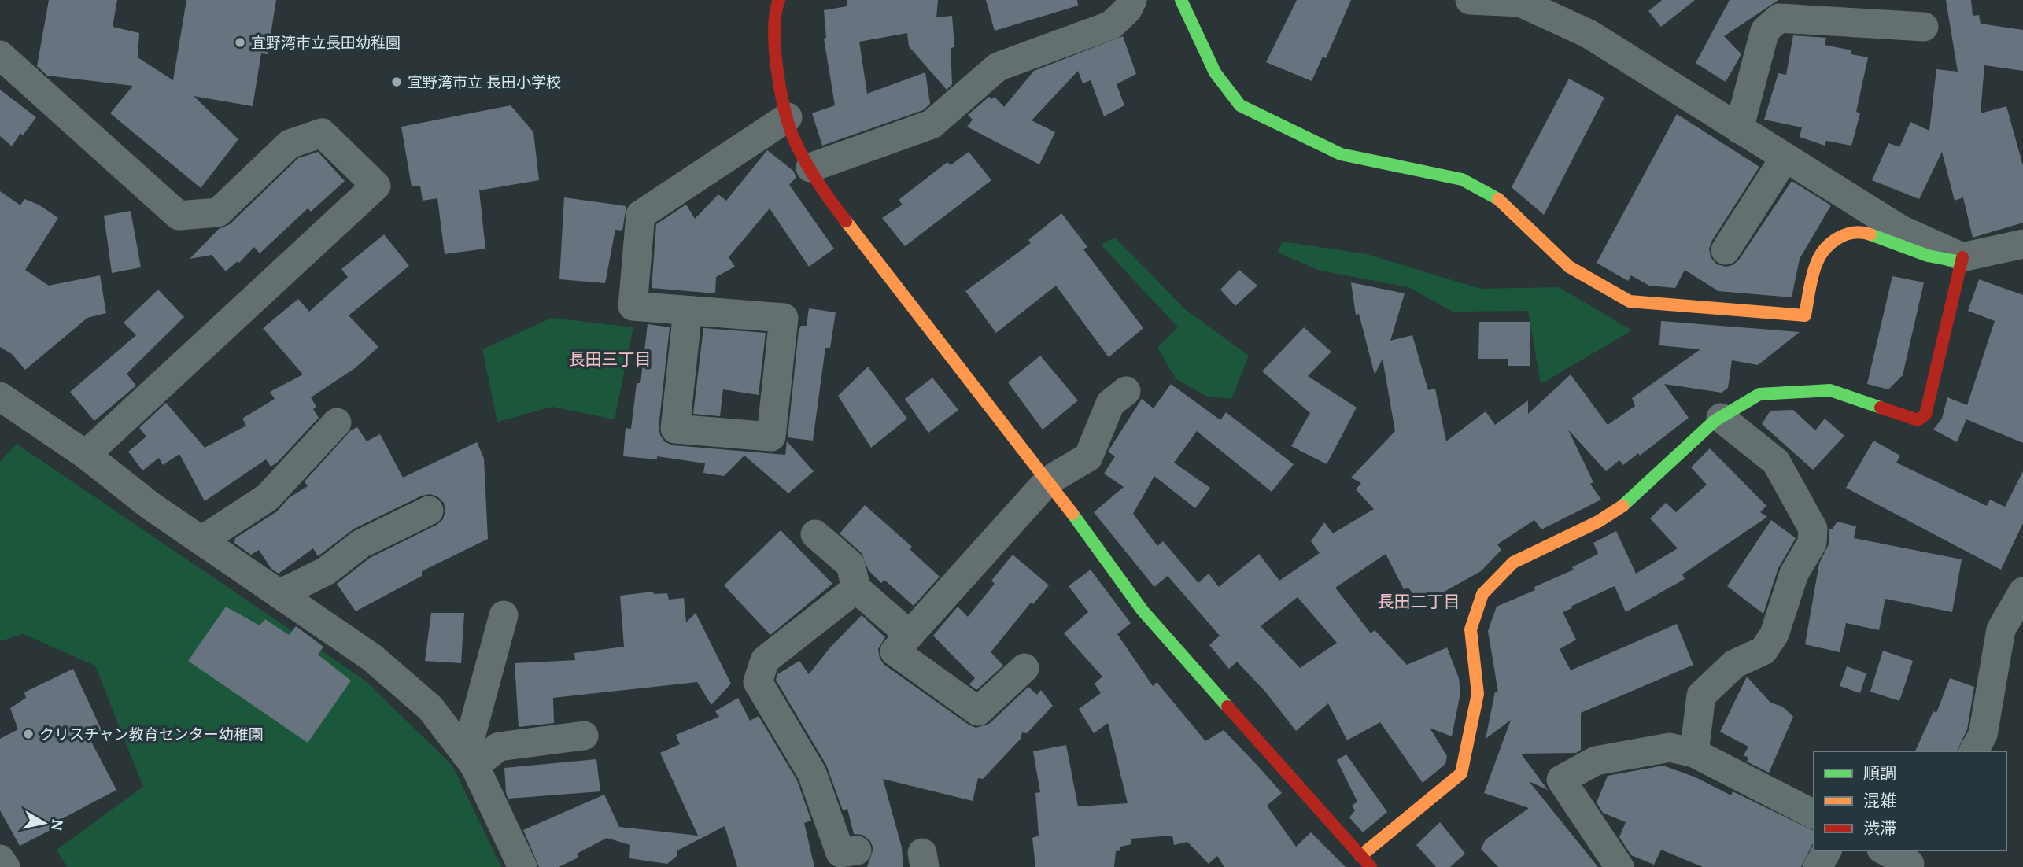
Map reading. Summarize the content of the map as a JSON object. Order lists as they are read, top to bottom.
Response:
{
  "districts": ["長田三丁目", "長田二丁目"],
  "places": ["宜野湾市立長田幼稚園", "宜野湾市立 長田小学校", "クリスチャン教育センター幼稚園"],
  "legend": ["順調", "混雑", "渋滞"],
  "north": "right"
}
